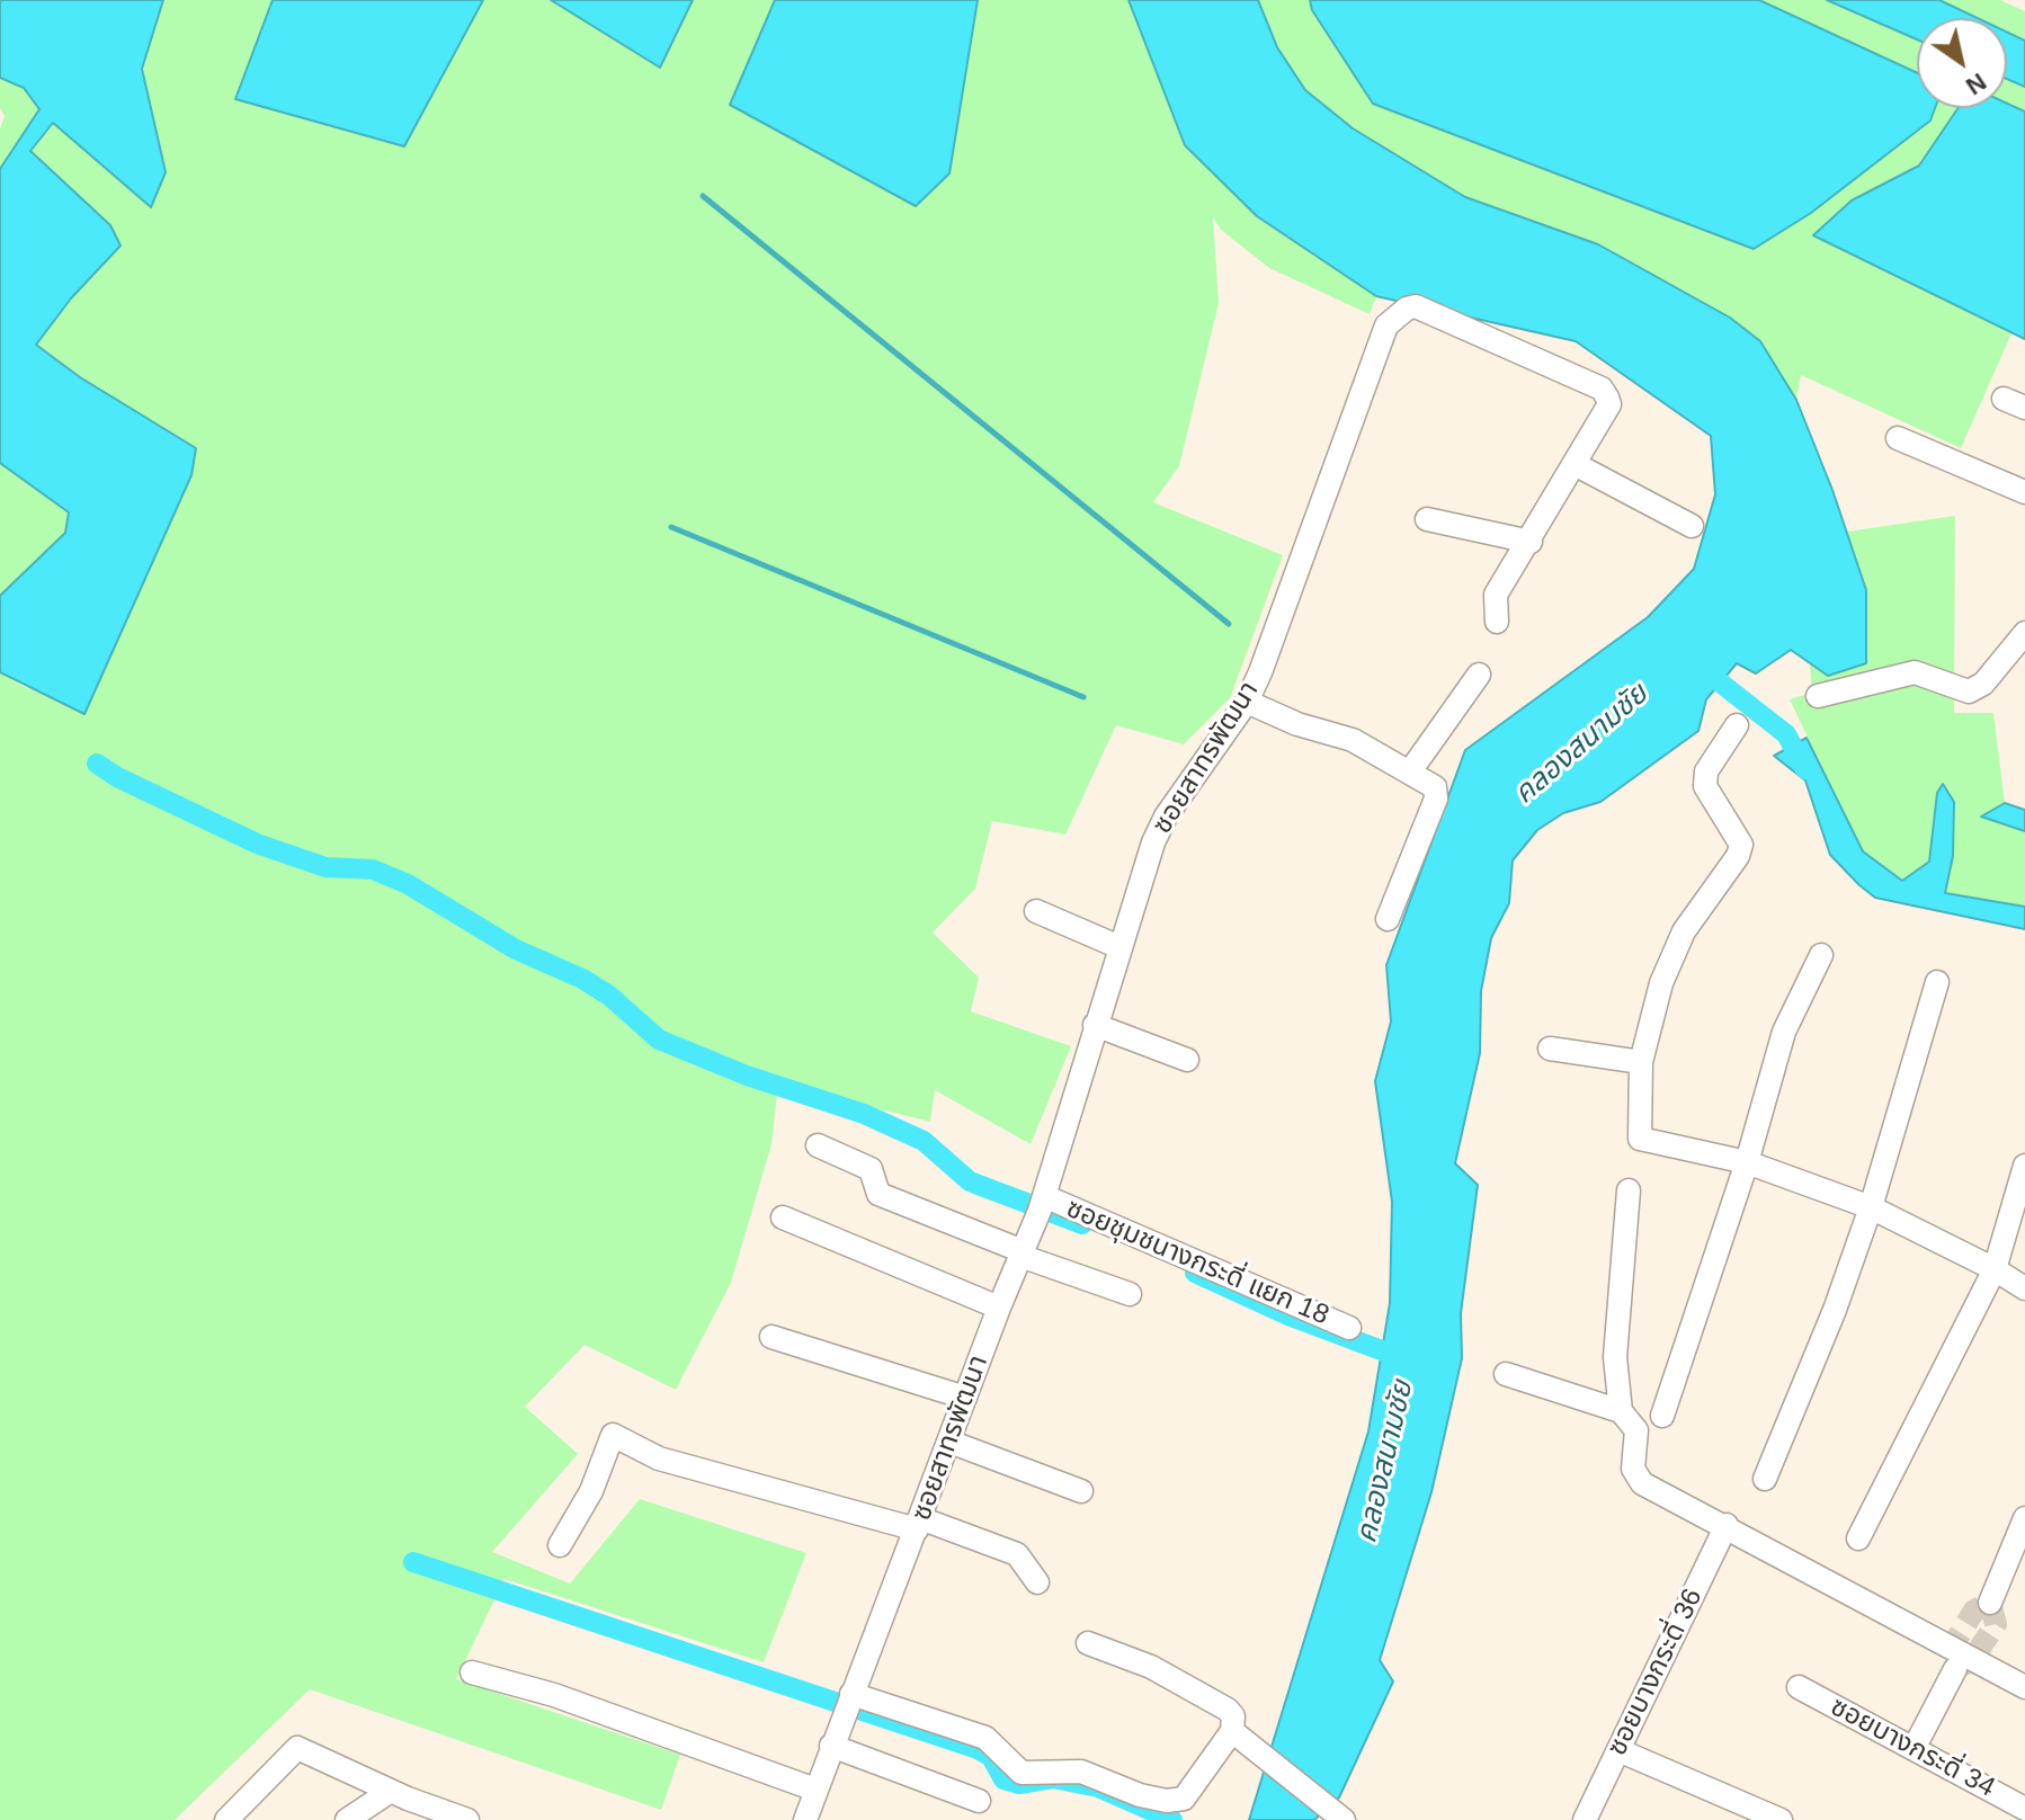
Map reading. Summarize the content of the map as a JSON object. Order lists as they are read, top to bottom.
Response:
{
  "streets": {
    "street": [
      "ซอยสาทรพัฒนา",
      "ซอยชุมชนางกระดี่ แยก 18",
      "ซอยบางกระดี่ 36",
      "ซอยบางกระดี่ 34"
    ]
  },
  "crossings": [
    ["ซอยสาทรพัฒนา", "ซอยชุมชนางกระดี่ แยก 18"]
  ],
  "water": ["คลองสนามชัย"],
  "north": "bottom right"
}
